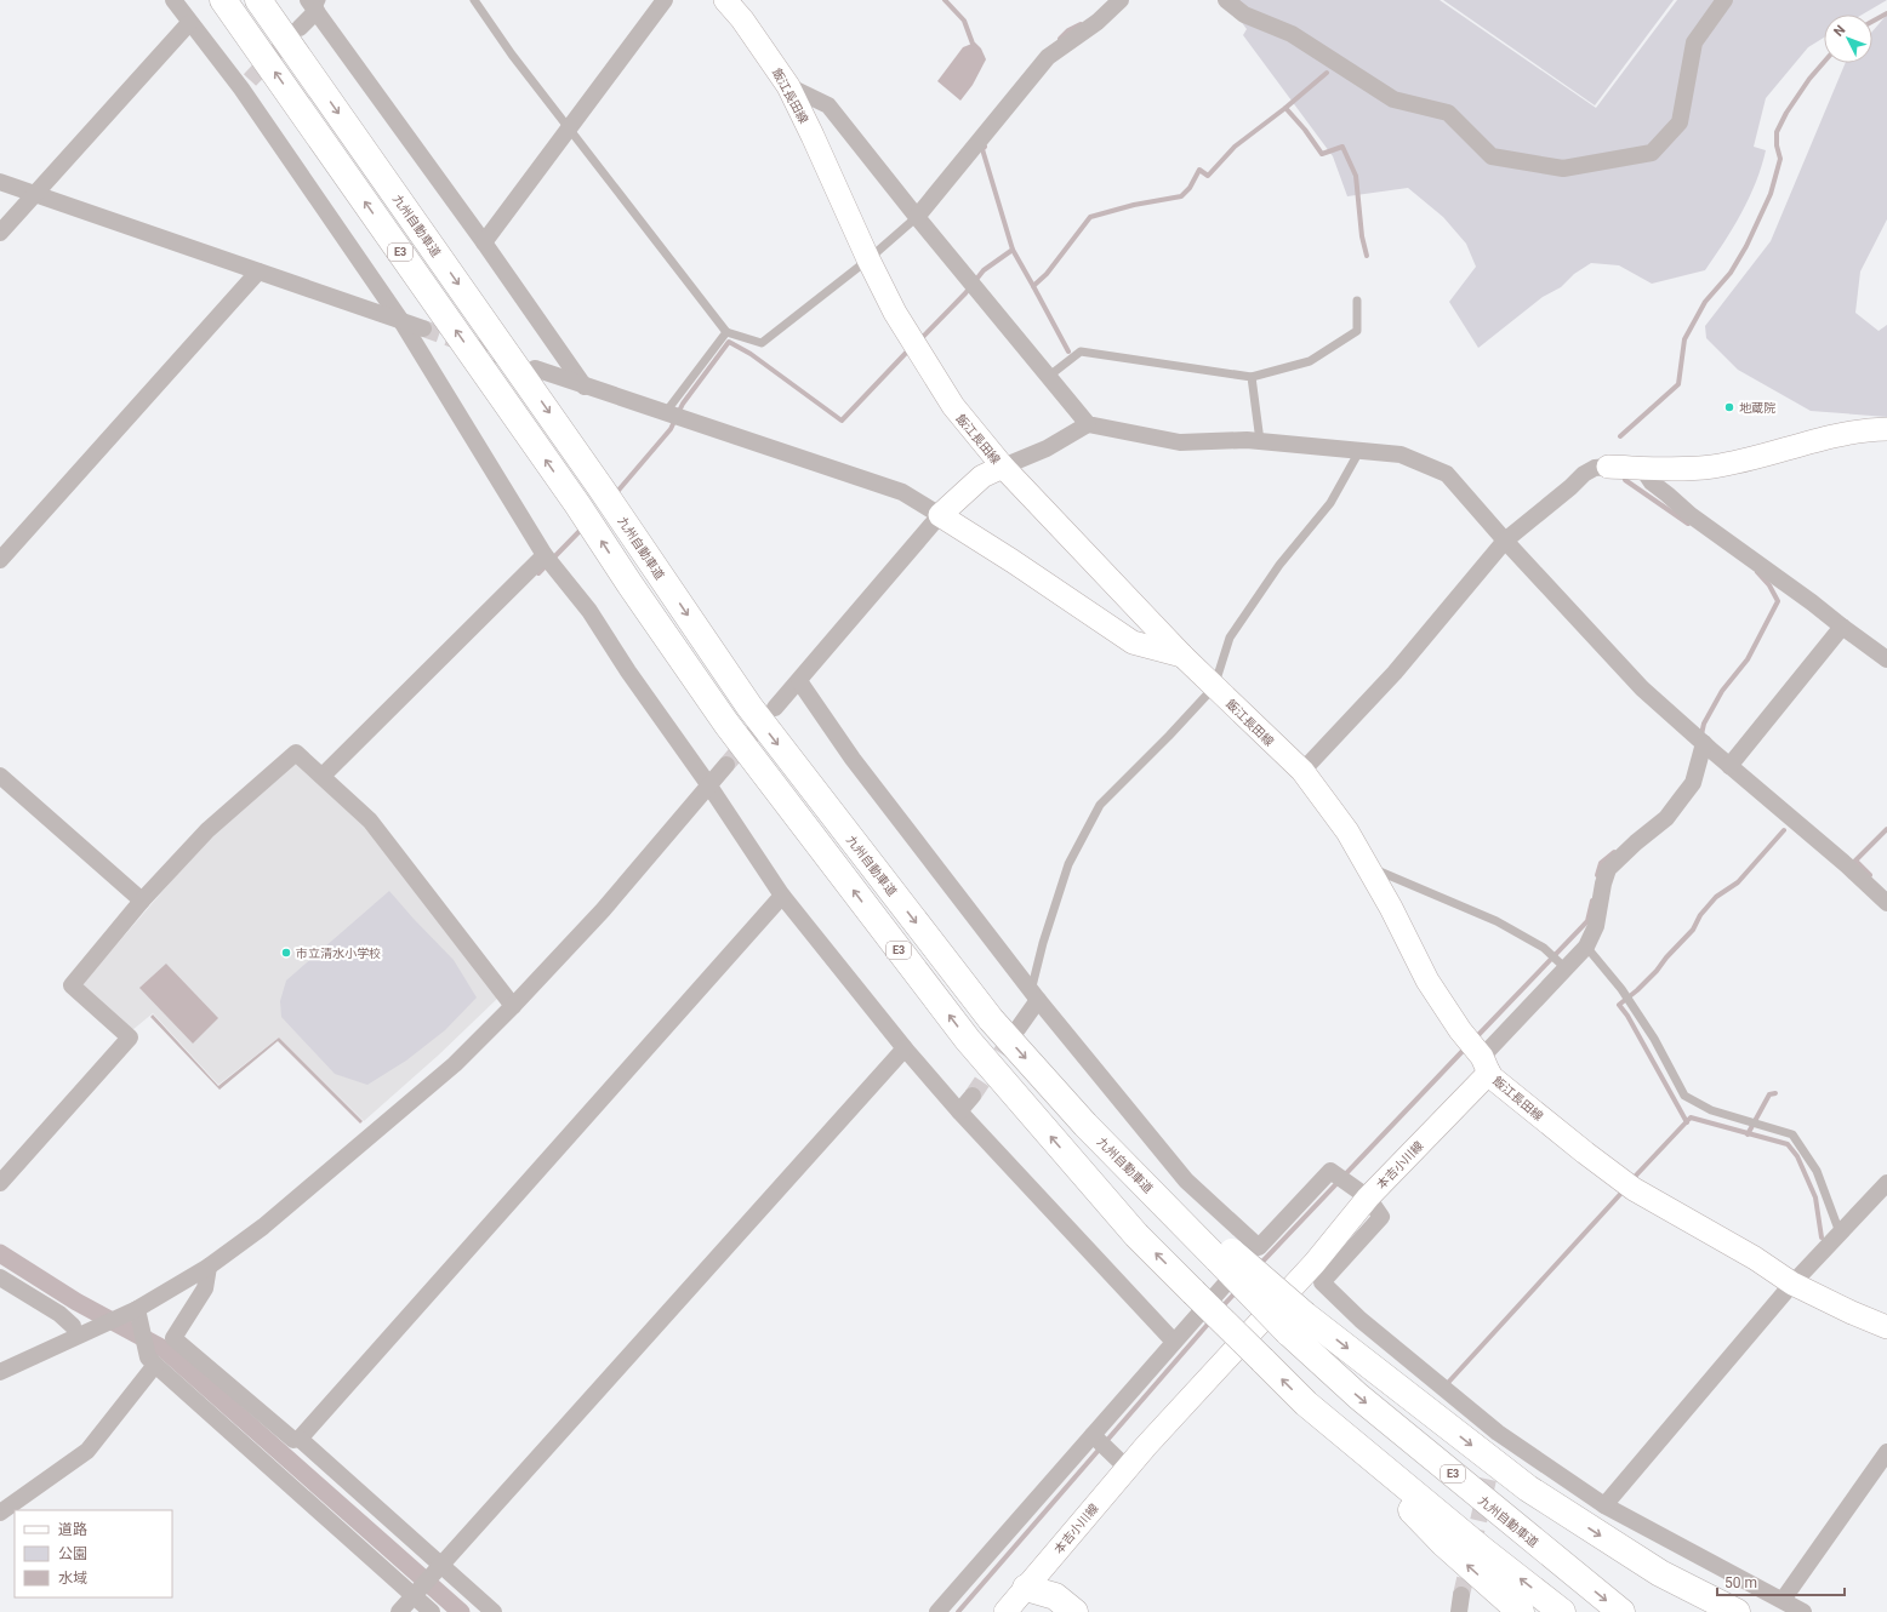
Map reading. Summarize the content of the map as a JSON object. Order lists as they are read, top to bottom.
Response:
{
  "streets": {
    "highway": ["九州自動車道", "E3"],
    "main road": ["飯江長田線", "本吉小川線"]
  },
  "crossings": [
    ["飯江長田線", "本吉小川線"]
  ],
  "places": ["地蔵院", "市立清水小学校"],
  "legend": ["道路", "公園", "水域"],
  "scale_bar": "50 m",
  "north": "top left"
}
